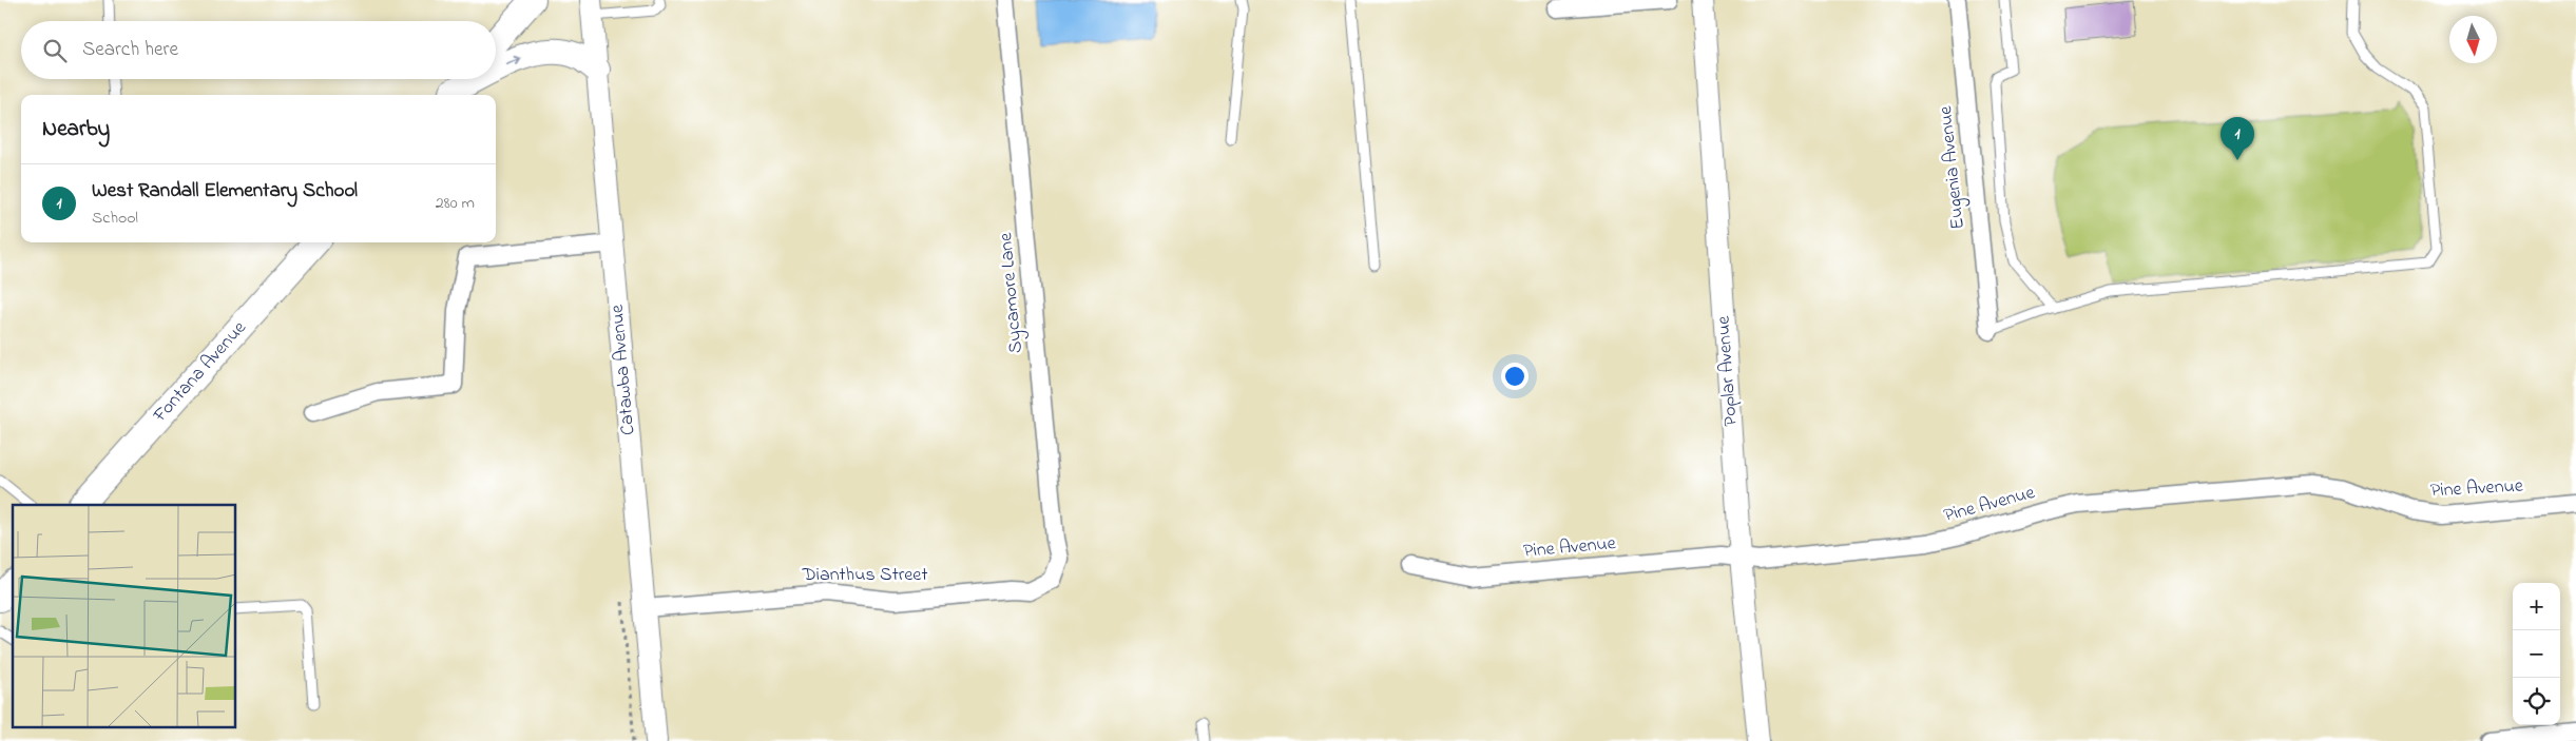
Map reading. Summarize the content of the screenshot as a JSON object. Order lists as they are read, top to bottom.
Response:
{
  "streets": {
    "main road": ["Fontana Avenue"],
    "street": [
      "Eugenia Avenue",
      "Sycamore Lane",
      "Catawba Avenue",
      "Poplar Avenue",
      "Pine Avenue",
      "Dianthus Street"
    ]
  },
  "crossings": [
    ["Sycamore Lane", "Dianthus Street"],
    ["Catawba Avenue", "Dianthus Street"],
    ["Poplar Avenue", "Pine Avenue"]
  ],
  "north": "bottom",
  "page": {
    "search": "Search here",
    "heading": "Nearby",
    "pins": "1",
    "list": [
      {
        "mark": "1",
        "name": "West Randall Elementary School",
        "note": "School",
        "value": "280 m"
      }
    ],
    "map_buttons": ["+", "−"]
  }
}
